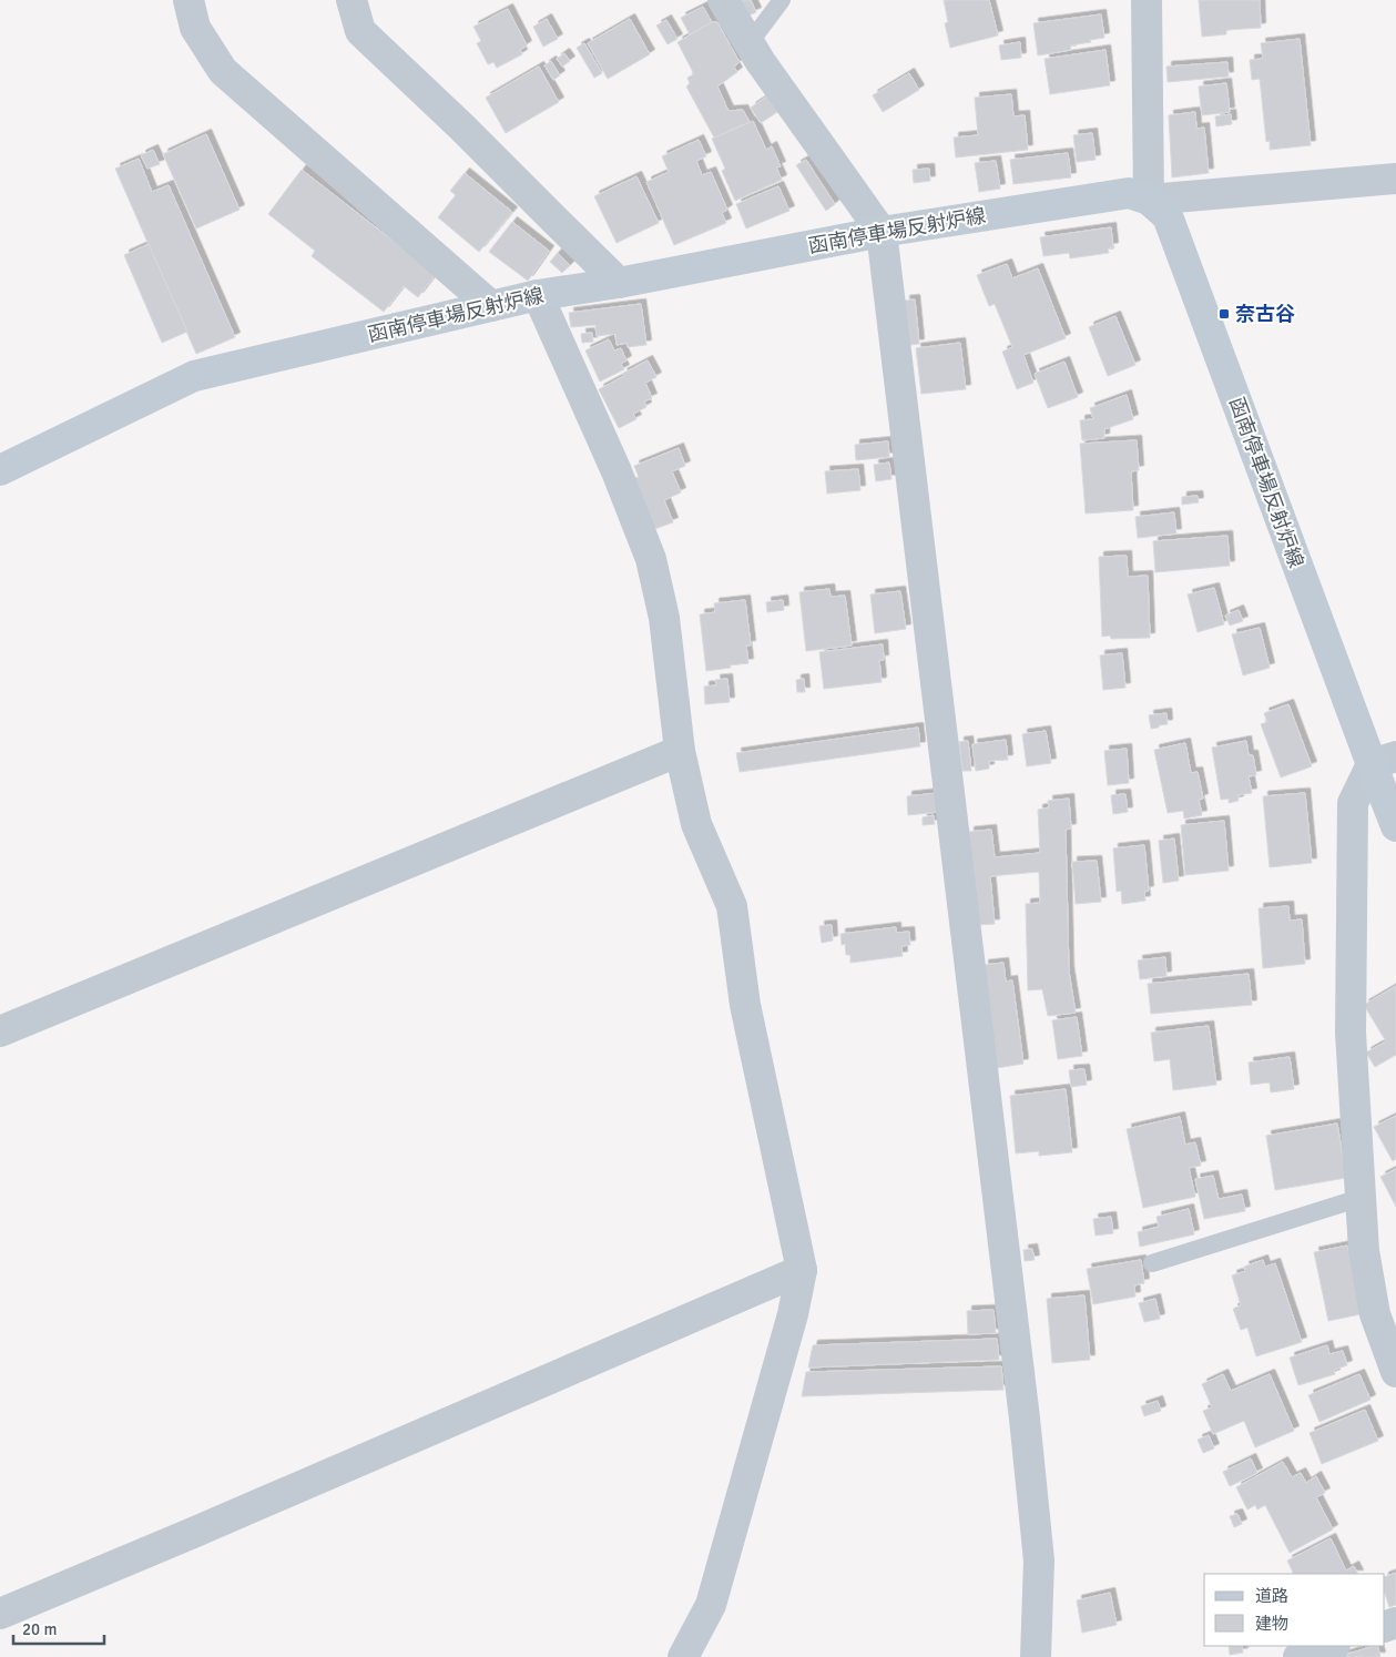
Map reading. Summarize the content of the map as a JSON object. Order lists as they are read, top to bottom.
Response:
{
  "streets": {
    "main road": ["函南停車場反射炉線"]
  },
  "places": {
    "transit": ["奈古谷"]
  },
  "legend": ["道路", "建物"],
  "scale_bar": "20 m"
}
